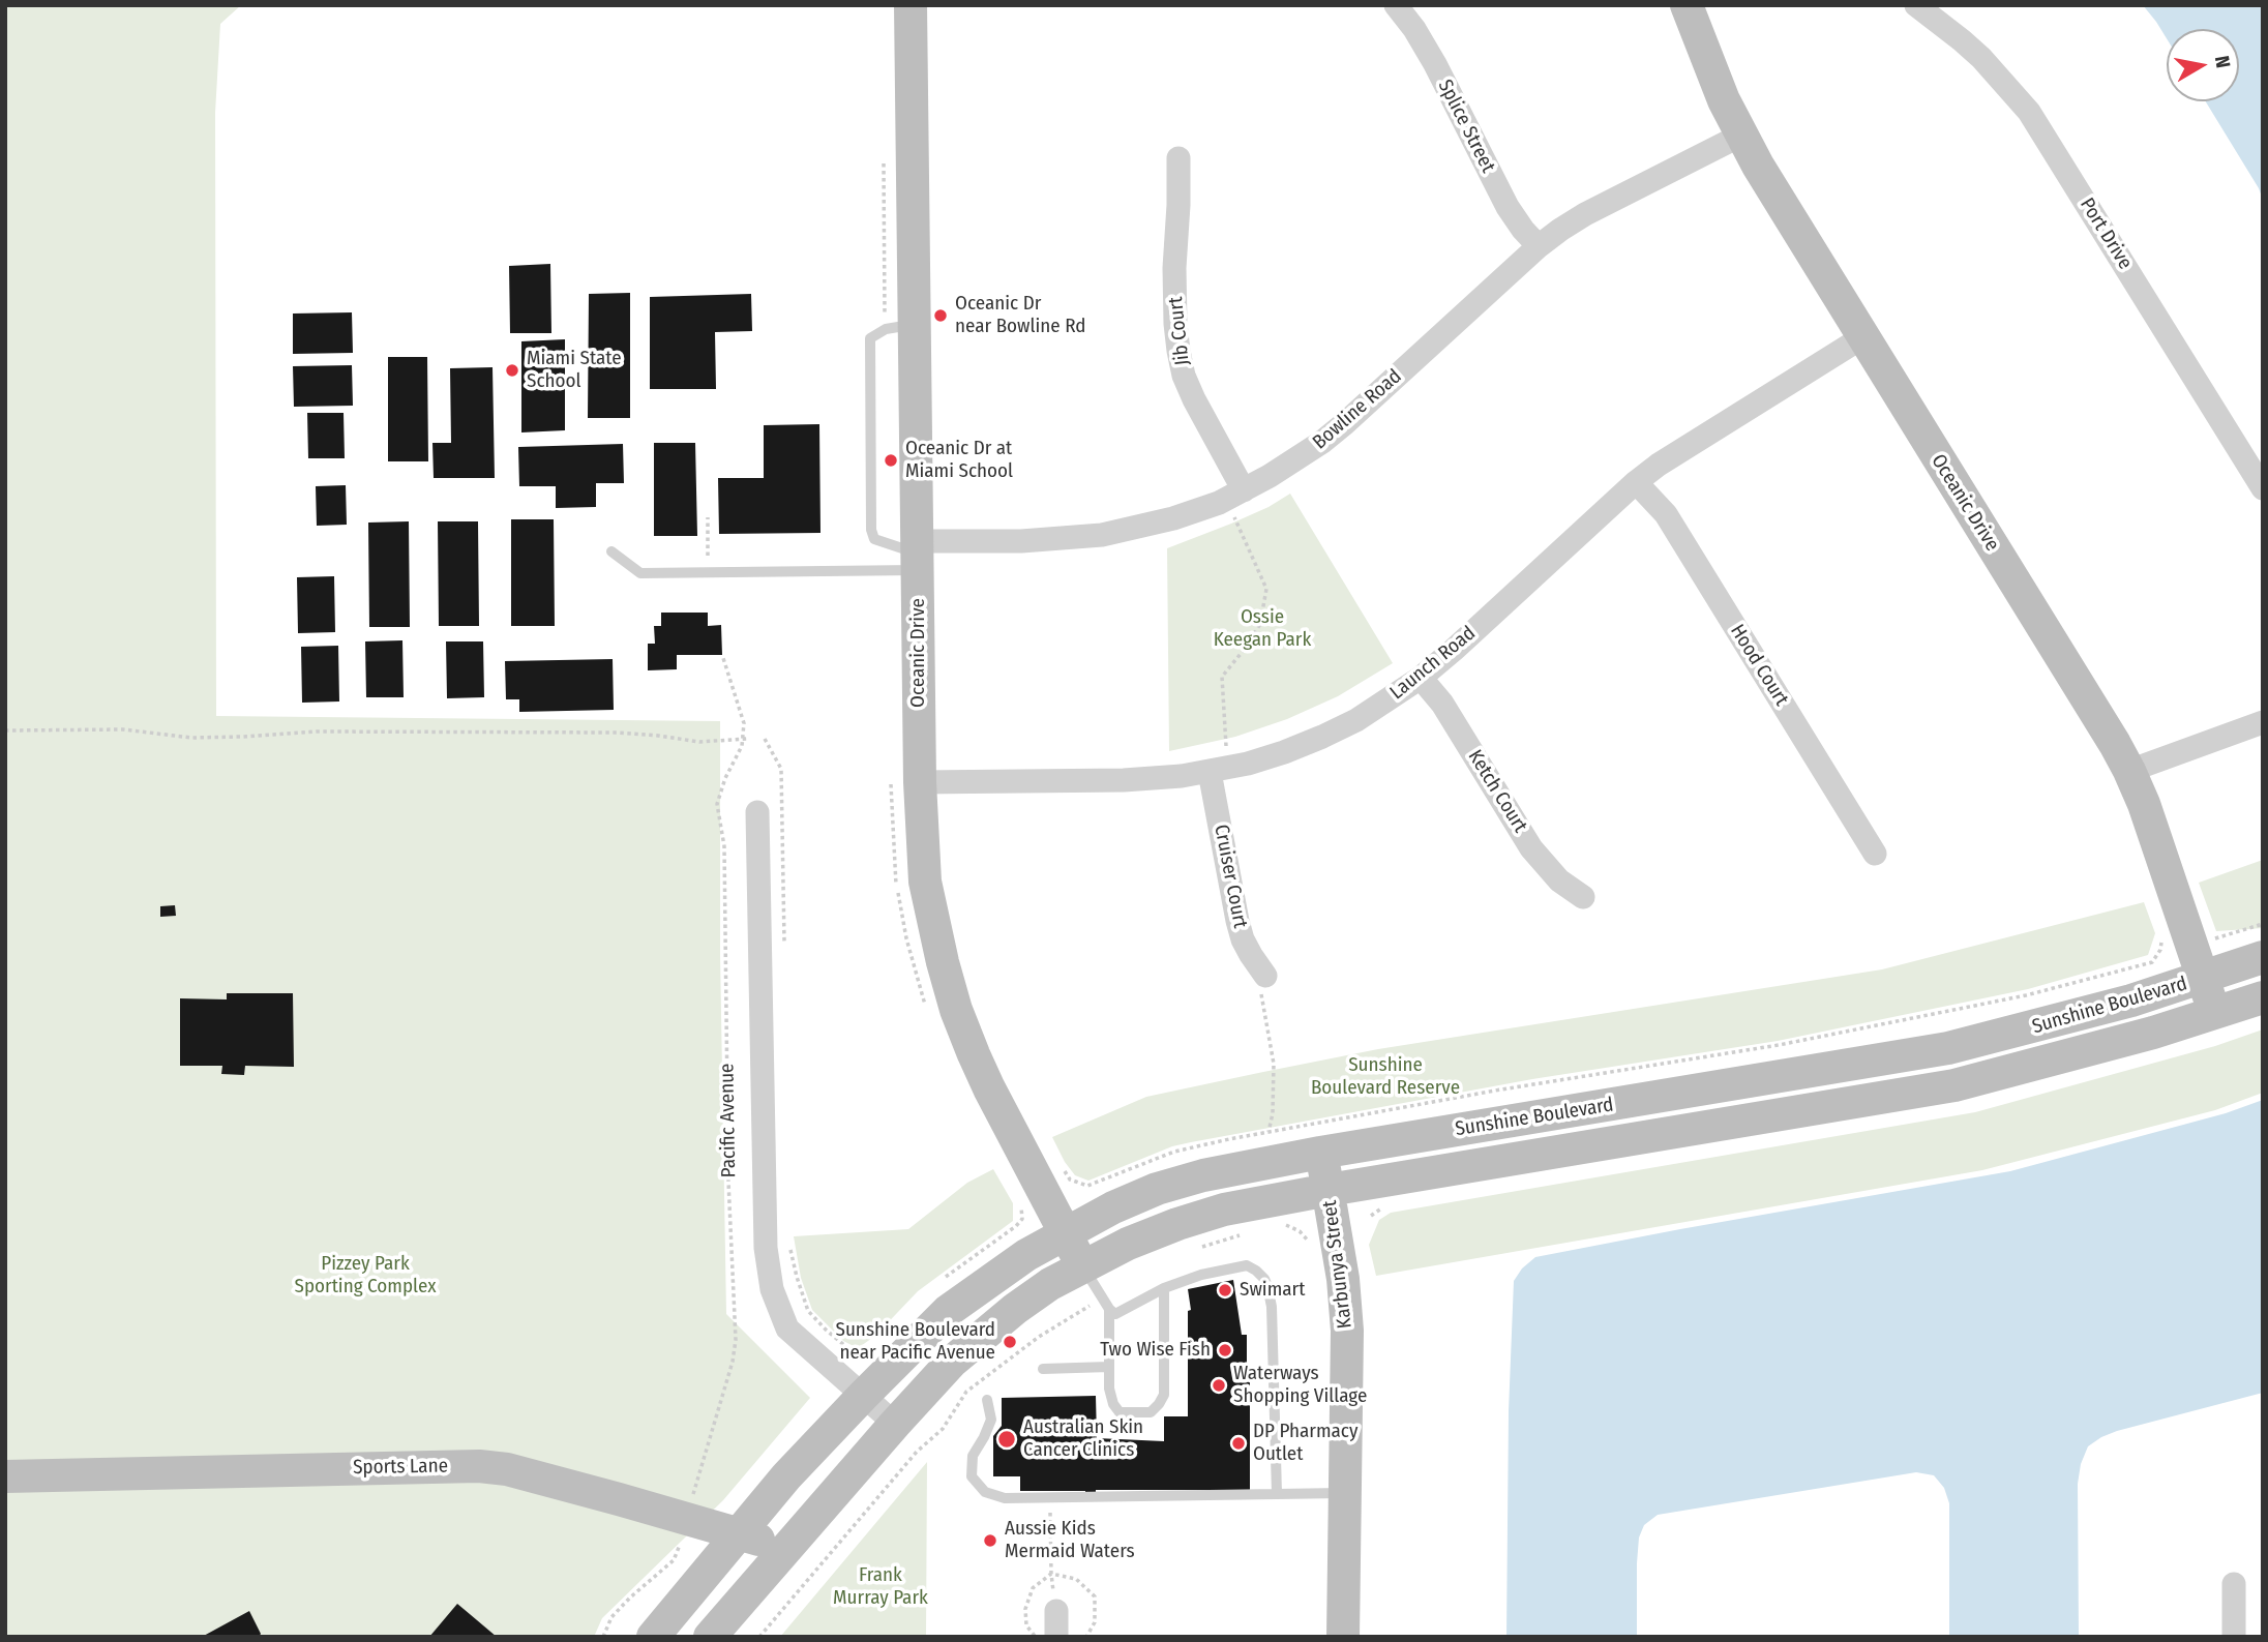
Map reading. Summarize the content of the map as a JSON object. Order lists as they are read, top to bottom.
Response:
{
  "streets": {
    "street": [
      "Splice Street",
      "Port Drive",
      "Jib Court",
      "Bowline Road",
      "Oceanic Drive",
      "Launch Road",
      "Hood Court",
      "Ketch Court",
      "Cruiser Court",
      "Sunshine Boulevard",
      "Pacific Avenue",
      "Karbunya Street",
      "Sports Lane"
    ]
  },
  "crossings": [
    ["Splice Street", "Bowline Road"],
    ["Jib Court", "Bowline Road"],
    ["Bowline Road", "Oceanic Drive"],
    ["Oceanic Drive", "Launch Road"],
    ["Oceanic Drive", "Sunshine Boulevard"],
    ["Launch Road", "Hood Court"],
    ["Launch Road", "Ketch Court"],
    ["Launch Road", "Cruiser Court"],
    ["Sunshine Boulevard", "Pacific Avenue"],
    ["Sunshine Boulevard", "Karbunya Street"]
  ],
  "parks": [
    "Ossie Keegan Park",
    "Sunshine Boulevard Reserve",
    "Pizzey Park Sporting Complex",
    "Frank Murray Park"
  ],
  "places": [
    "Oceanic Dr near Bowline Rd",
    "Miami State School",
    "Oceanic Dr at Miami School",
    "Swimart",
    "Sunshine Boulevard near Pacific Avenue",
    "Two Wise Fish",
    "Waterways Shopping Village",
    "Australian Skin Cancer Clinics",
    "DP Pharmacy Outlet",
    "Aussie Kids Mermaid Waters"
  ],
  "north": "right"
}
